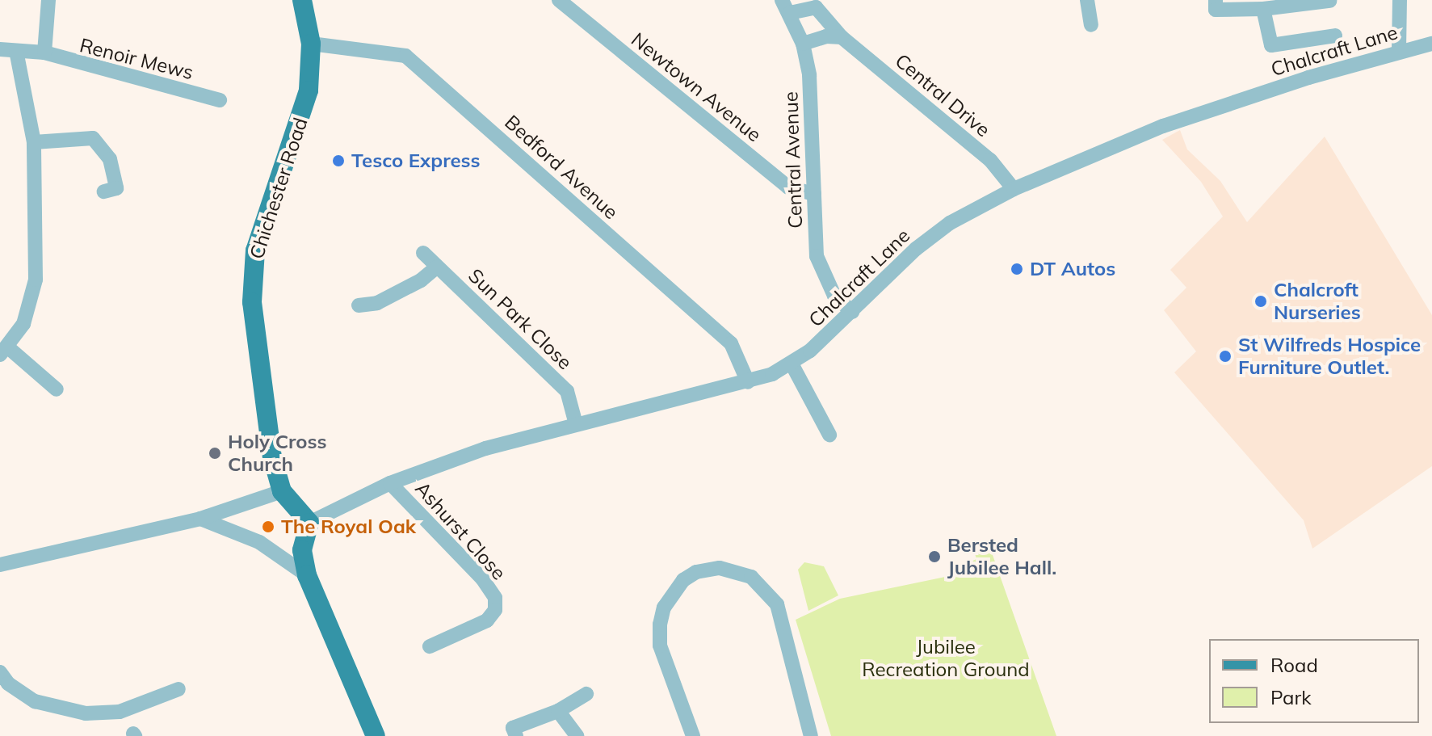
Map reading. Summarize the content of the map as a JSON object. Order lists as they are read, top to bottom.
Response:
{
  "streets": {
    "main road": ["Chichester Road"],
    "street": [
      "Chalcraft Lane",
      "Renoir Mews",
      "Newtown Avenue",
      "Central Drive",
      "Central Avenue",
      "Bedford Avenue",
      "Sun Park Close",
      "Ashurst Close"
    ]
  },
  "crossings": [
    ["Chalcraft Lane", "Central Drive"],
    ["Chalcraft Lane", "Central Avenue"],
    ["Chalcraft Lane", "Bedford Avenue"],
    ["Chalcraft Lane", "Chichester Road"],
    ["Chalcraft Lane", "Sun Park Close"],
    ["Chalcraft Lane", "Ashurst Close"],
    ["Newtown Avenue", "Central Avenue"],
    ["Central Drive", "Central Avenue"],
    ["Bedford Avenue", "Chichester Road"]
  ],
  "parks": ["Jubilee Recreation Ground"],
  "places": [
    "Tesco Express",
    "DT Autos",
    "Chalcroft Nurseries",
    "St Wilfreds Hospice Furniture Outlet.",
    "Holy Cross Church",
    "The Royal Oak",
    "Bersted Jubilee Hall."
  ],
  "legend": ["Road", "Park"]
}
